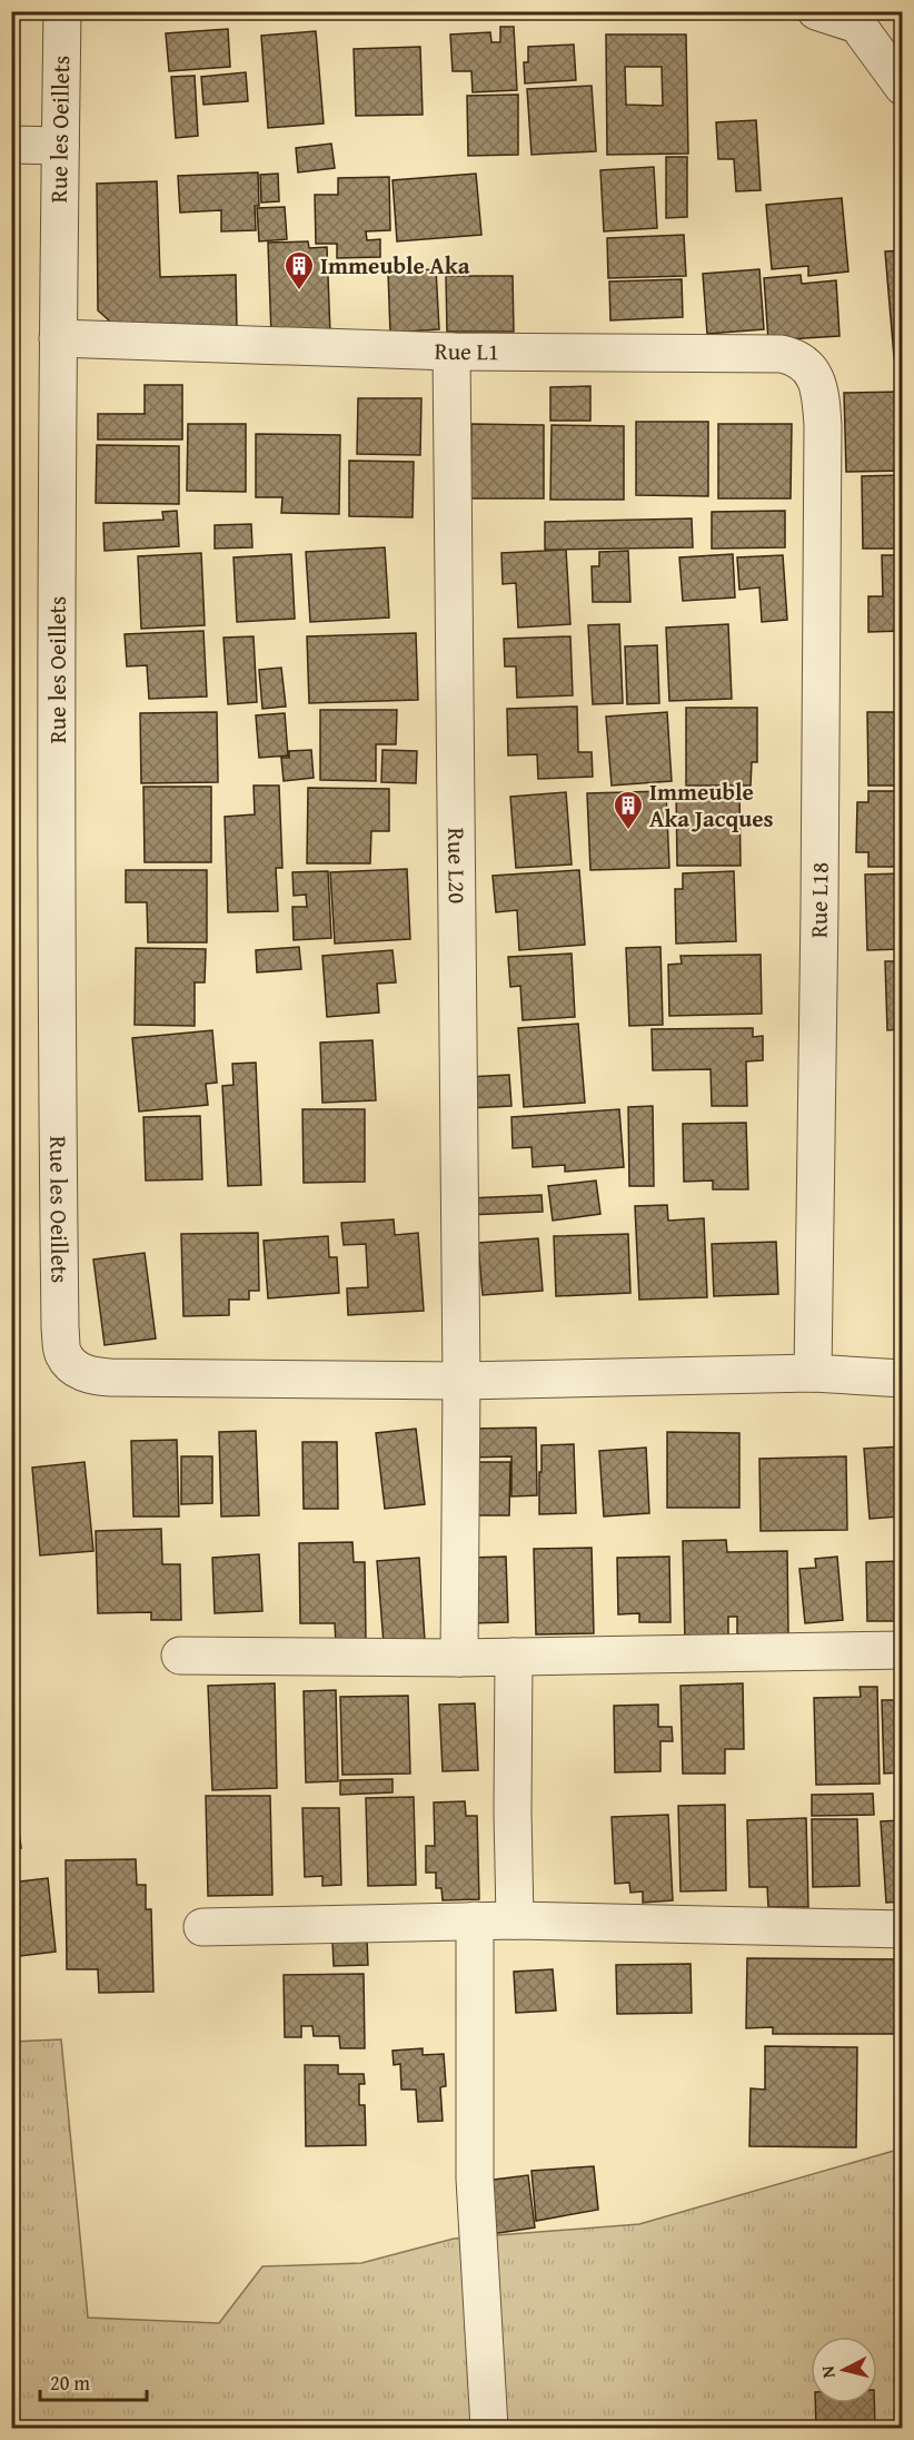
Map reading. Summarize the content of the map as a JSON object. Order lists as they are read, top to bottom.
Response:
{
  "streets": {
    "street": [
      "Rue les Oeillets",
      "Rue L1",
      "Rue L20",
      "Rue L18"
    ]
  },
  "crossings": [
    ["Rue les Oeillets", "Rue L1"],
    ["Rue les Oeillets", "Rue L20"],
    ["Rue les Oeillets", "Rue L18"],
    ["Rue L1", "Rue L20"],
    ["Rue L1", "Rue L18"]
  ],
  "places": {
    "building": ["Immeuble Aka", "Immeuble Aka Jacques"]
  },
  "scale_bar": "20 m",
  "north": "left"
}
